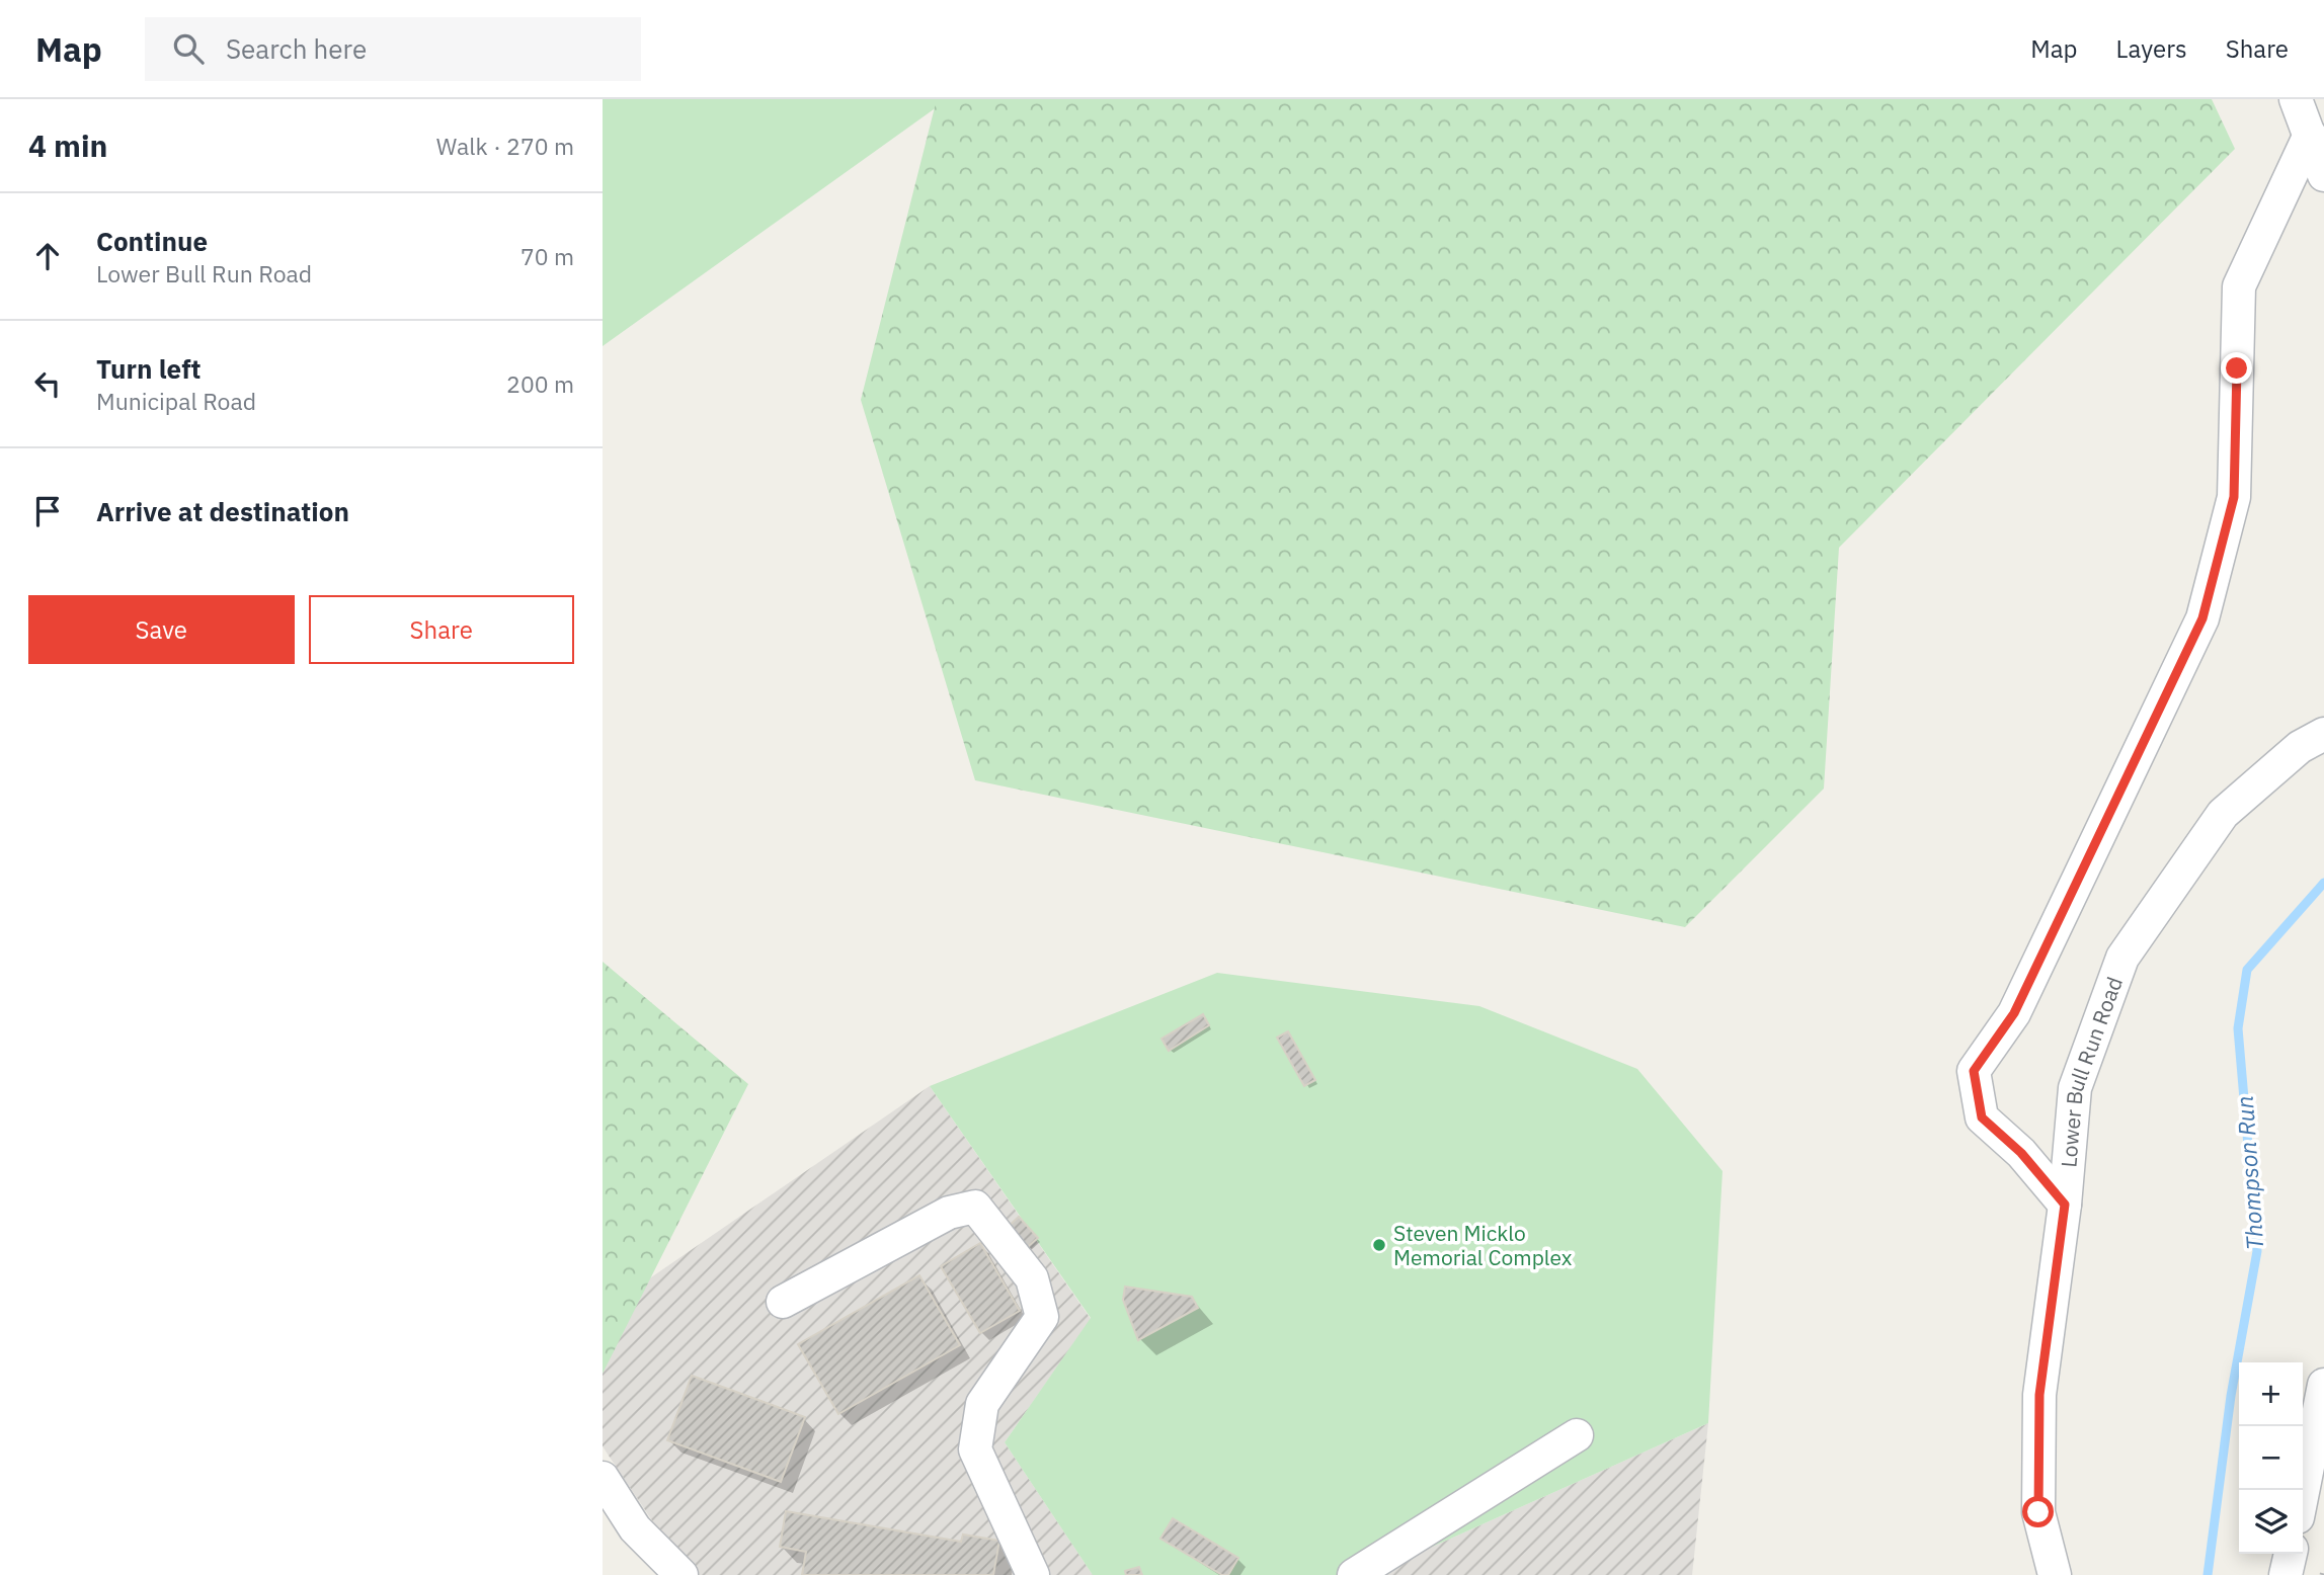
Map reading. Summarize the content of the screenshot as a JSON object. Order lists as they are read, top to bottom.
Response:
{
  "streets": {
    "street": ["Lower Bull Run Road"]
  },
  "water": ["Thompson Run"],
  "places": ["Steven Micklo Memorial Complex"],
  "page": {
    "header": "Map",
    "search": "Search here",
    "nav": ["Map", "Layers", "Share"],
    "heading": ["4 min", "Walk · 270 m"],
    "list": [
      ["Continue", "Lower Bull Run Road", "70 m"],
      ["Turn left", "Municipal Road", "200 m"],
      "Arrive at destination"
    ],
    "buttons": ["Save", "Share"],
    "map_buttons": ["+", "−"]
  }
}
